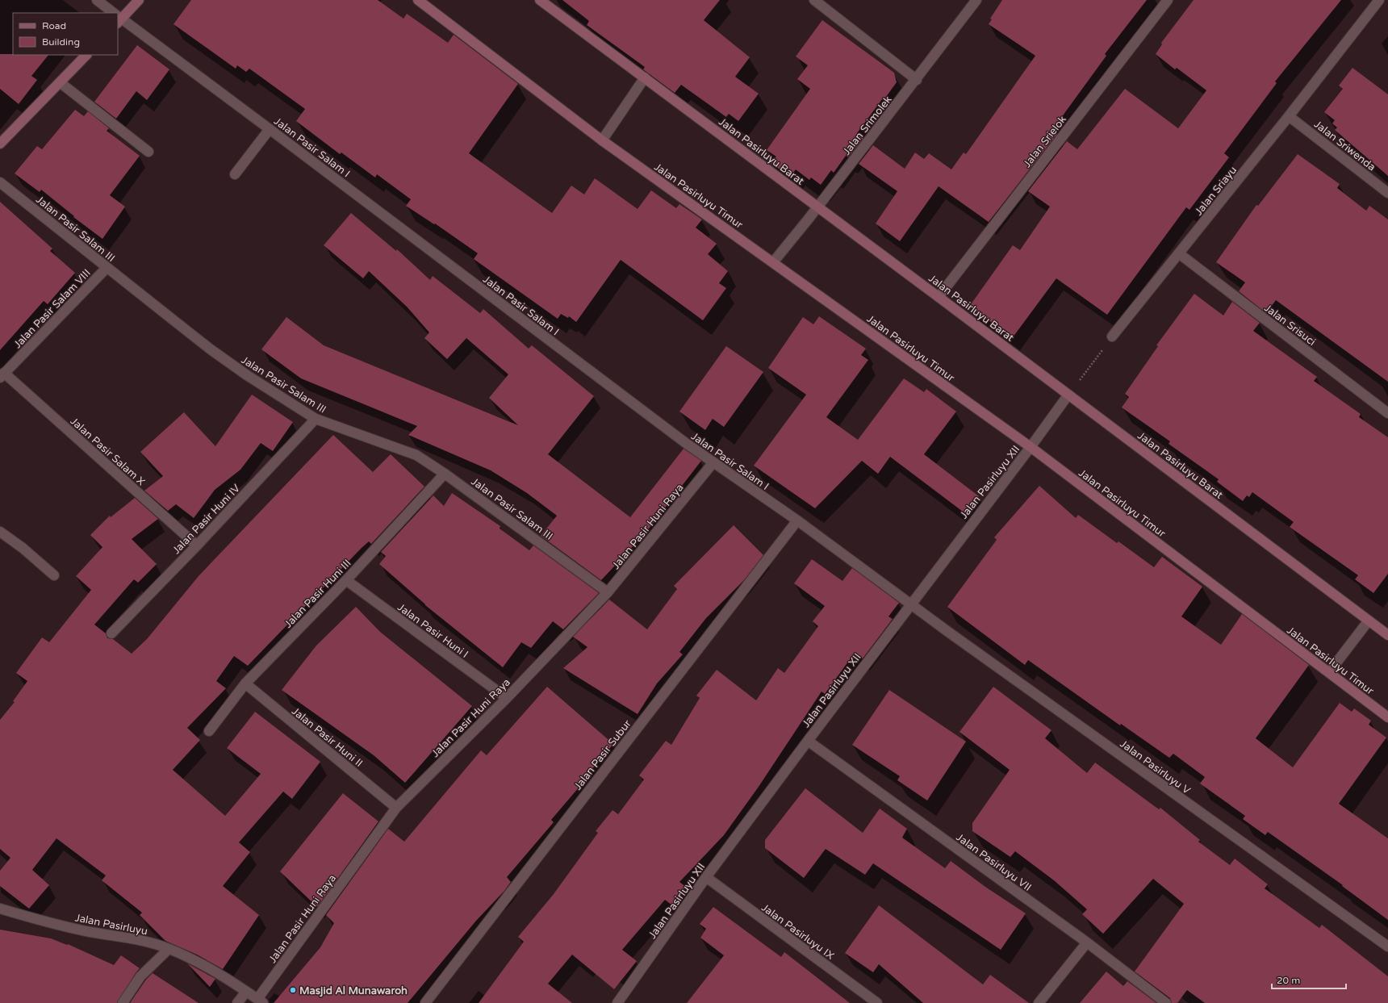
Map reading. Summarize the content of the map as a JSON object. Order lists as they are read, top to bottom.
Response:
{
  "streets": {
    "street": [
      "Jalan Srimolek",
      "Jalan Srielok",
      "Jalan Sriwenda",
      "Jalan Pasir Salam I",
      "Jalan Pasirluyu Barat",
      "Jalan Sriayu",
      "Jalan Pasirluyu Timur",
      "Jalan Pasir Salam III",
      "Jalan Pasir Salam VIII",
      "Jalan Srisuci",
      "Jalan Pasir Salam X",
      "Jalan Pasirluyu XII",
      "Jalan Pasir Huni IV",
      "Jalan Pasir Huni Raya",
      "Jalan Pasir Huni III",
      "Jalan Pasir Huni I",
      "Jalan Pasir Huni II",
      "Jalan Pasir Subur",
      "Jalan Pasirluyu V",
      "Jalan Pasirluyu VII",
      "Jalan Pasirluyu",
      "Jalan Pasirluyu IX"
    ]
  },
  "crossings": [
    ["Jalan Srimolek", "Jalan Pasirluyu Barat"],
    ["Jalan Srimolek", "Jalan Pasirluyu Timur"],
    ["Jalan Srielok", "Jalan Pasirluyu Barat"],
    ["Jalan Sriwenda", "Jalan Sriayu"],
    ["Jalan Pasir Salam I", "Jalan Pasirluyu XII"],
    ["Jalan Pasir Salam I", "Jalan Pasir Huni Raya"],
    ["Jalan Pasir Salam I", "Jalan Pasir Subur"],
    ["Jalan Pasir Salam I", "Jalan Pasirluyu V"],
    ["Jalan Pasirluyu Barat", "Jalan Pasirluyu XII"],
    ["Jalan Sriayu", "Jalan Srisuci"],
    ["Jalan Pasirluyu Timur", "Jalan Pasirluyu XII"],
    ["Jalan Pasir Salam III", "Jalan Pasir Salam VIII"],
    ["Jalan Pasir Salam III", "Jalan Pasir Huni IV"],
    ["Jalan Pasir Salam III", "Jalan Pasir Huni Raya"],
    ["Jalan Pasir Salam III", "Jalan Pasir Huni III"],
    ["Jalan Pasir Salam VIII", "Jalan Pasir Salam X"],
    ["Jalan Pasir Salam X", "Jalan Pasir Huni IV"],
    ["Jalan Pasirluyu XII", "Jalan Pasirluyu V"],
    ["Jalan Pasirluyu XII", "Jalan Pasirluyu VII"],
    ["Jalan Pasirluyu XII", "Jalan Pasirluyu IX"],
    ["Jalan Pasir Huni Raya", "Jalan Pasir Huni I"],
    ["Jalan Pasir Huni Raya", "Jalan Pasir Huni II"],
    ["Jalan Pasir Huni Raya", "Jalan Pasirluyu"],
    ["Jalan Pasir Huni III", "Jalan Pasir Huni I"],
    ["Jalan Pasir Huni III", "Jalan Pasir Huni II"]
  ],
  "places": ["Masjid Al Munawaroh"],
  "legend": ["Road", "Building"],
  "scale_bar": "20 m"
}
